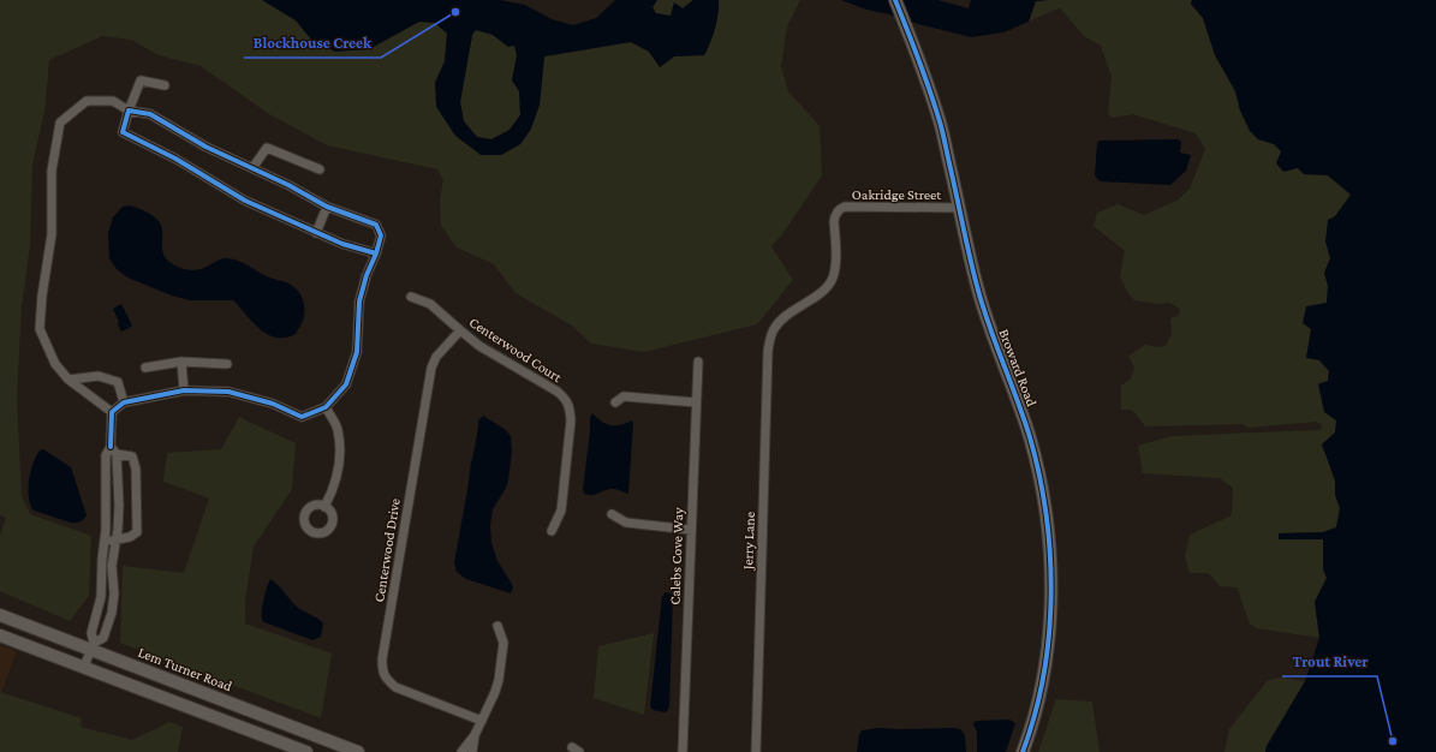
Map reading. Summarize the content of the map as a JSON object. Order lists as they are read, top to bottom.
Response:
{
  "streets": {
    "main road": ["Broward Road", "Lem Turner Road"],
    "street": [
      "Oakridge Street",
      "Centerwood Court",
      "Jerry Lane",
      "Centerwood Drive",
      "Calebs Cove Way"
    ]
  },
  "crossings": [
    ["Oakridge Street", "Broward Road"],
    ["Oakridge Street", "Jerry Lane"],
    ["Centerwood Court", "Centerwood Drive"]
  ],
  "places": ["Blockhouse Creek", "Trout River"]
}
